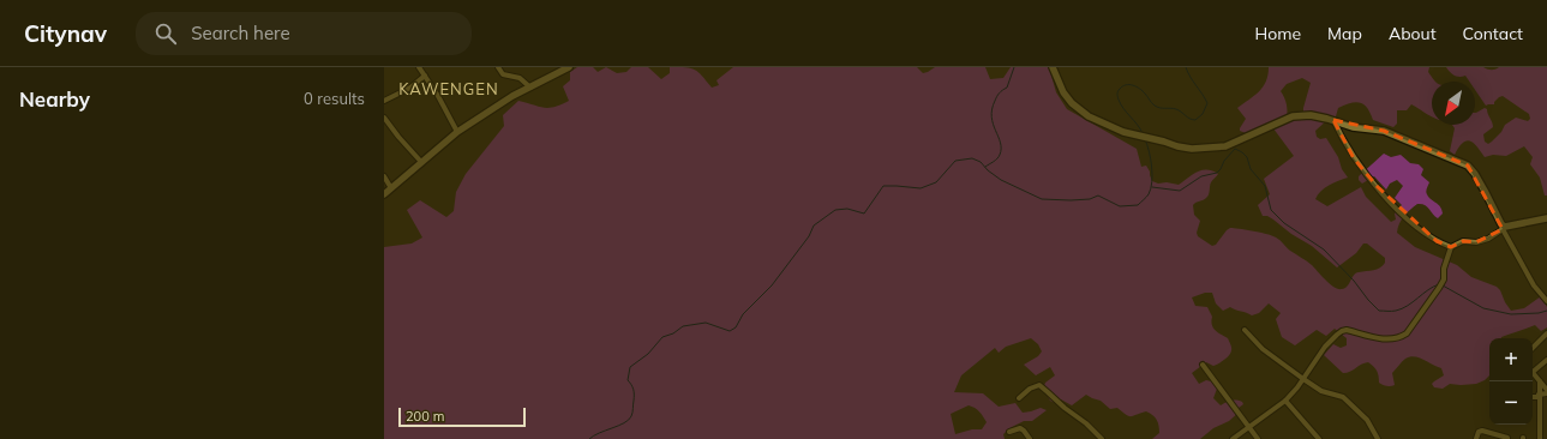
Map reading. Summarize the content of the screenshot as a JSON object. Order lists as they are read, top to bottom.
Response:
{
  "districts": ["KAWENGEN"],
  "scale_bar": "200 m",
  "north": "bottom left",
  "page": {
    "header": "Citynav",
    "search": "Search here",
    "nav": [
      "Home",
      "Map",
      "About",
      "Contact"
    ],
    "heading": ["Nearby", "0 results"],
    "map_buttons": ["+", "−"],
    "scale": "200 m"
  }
}
